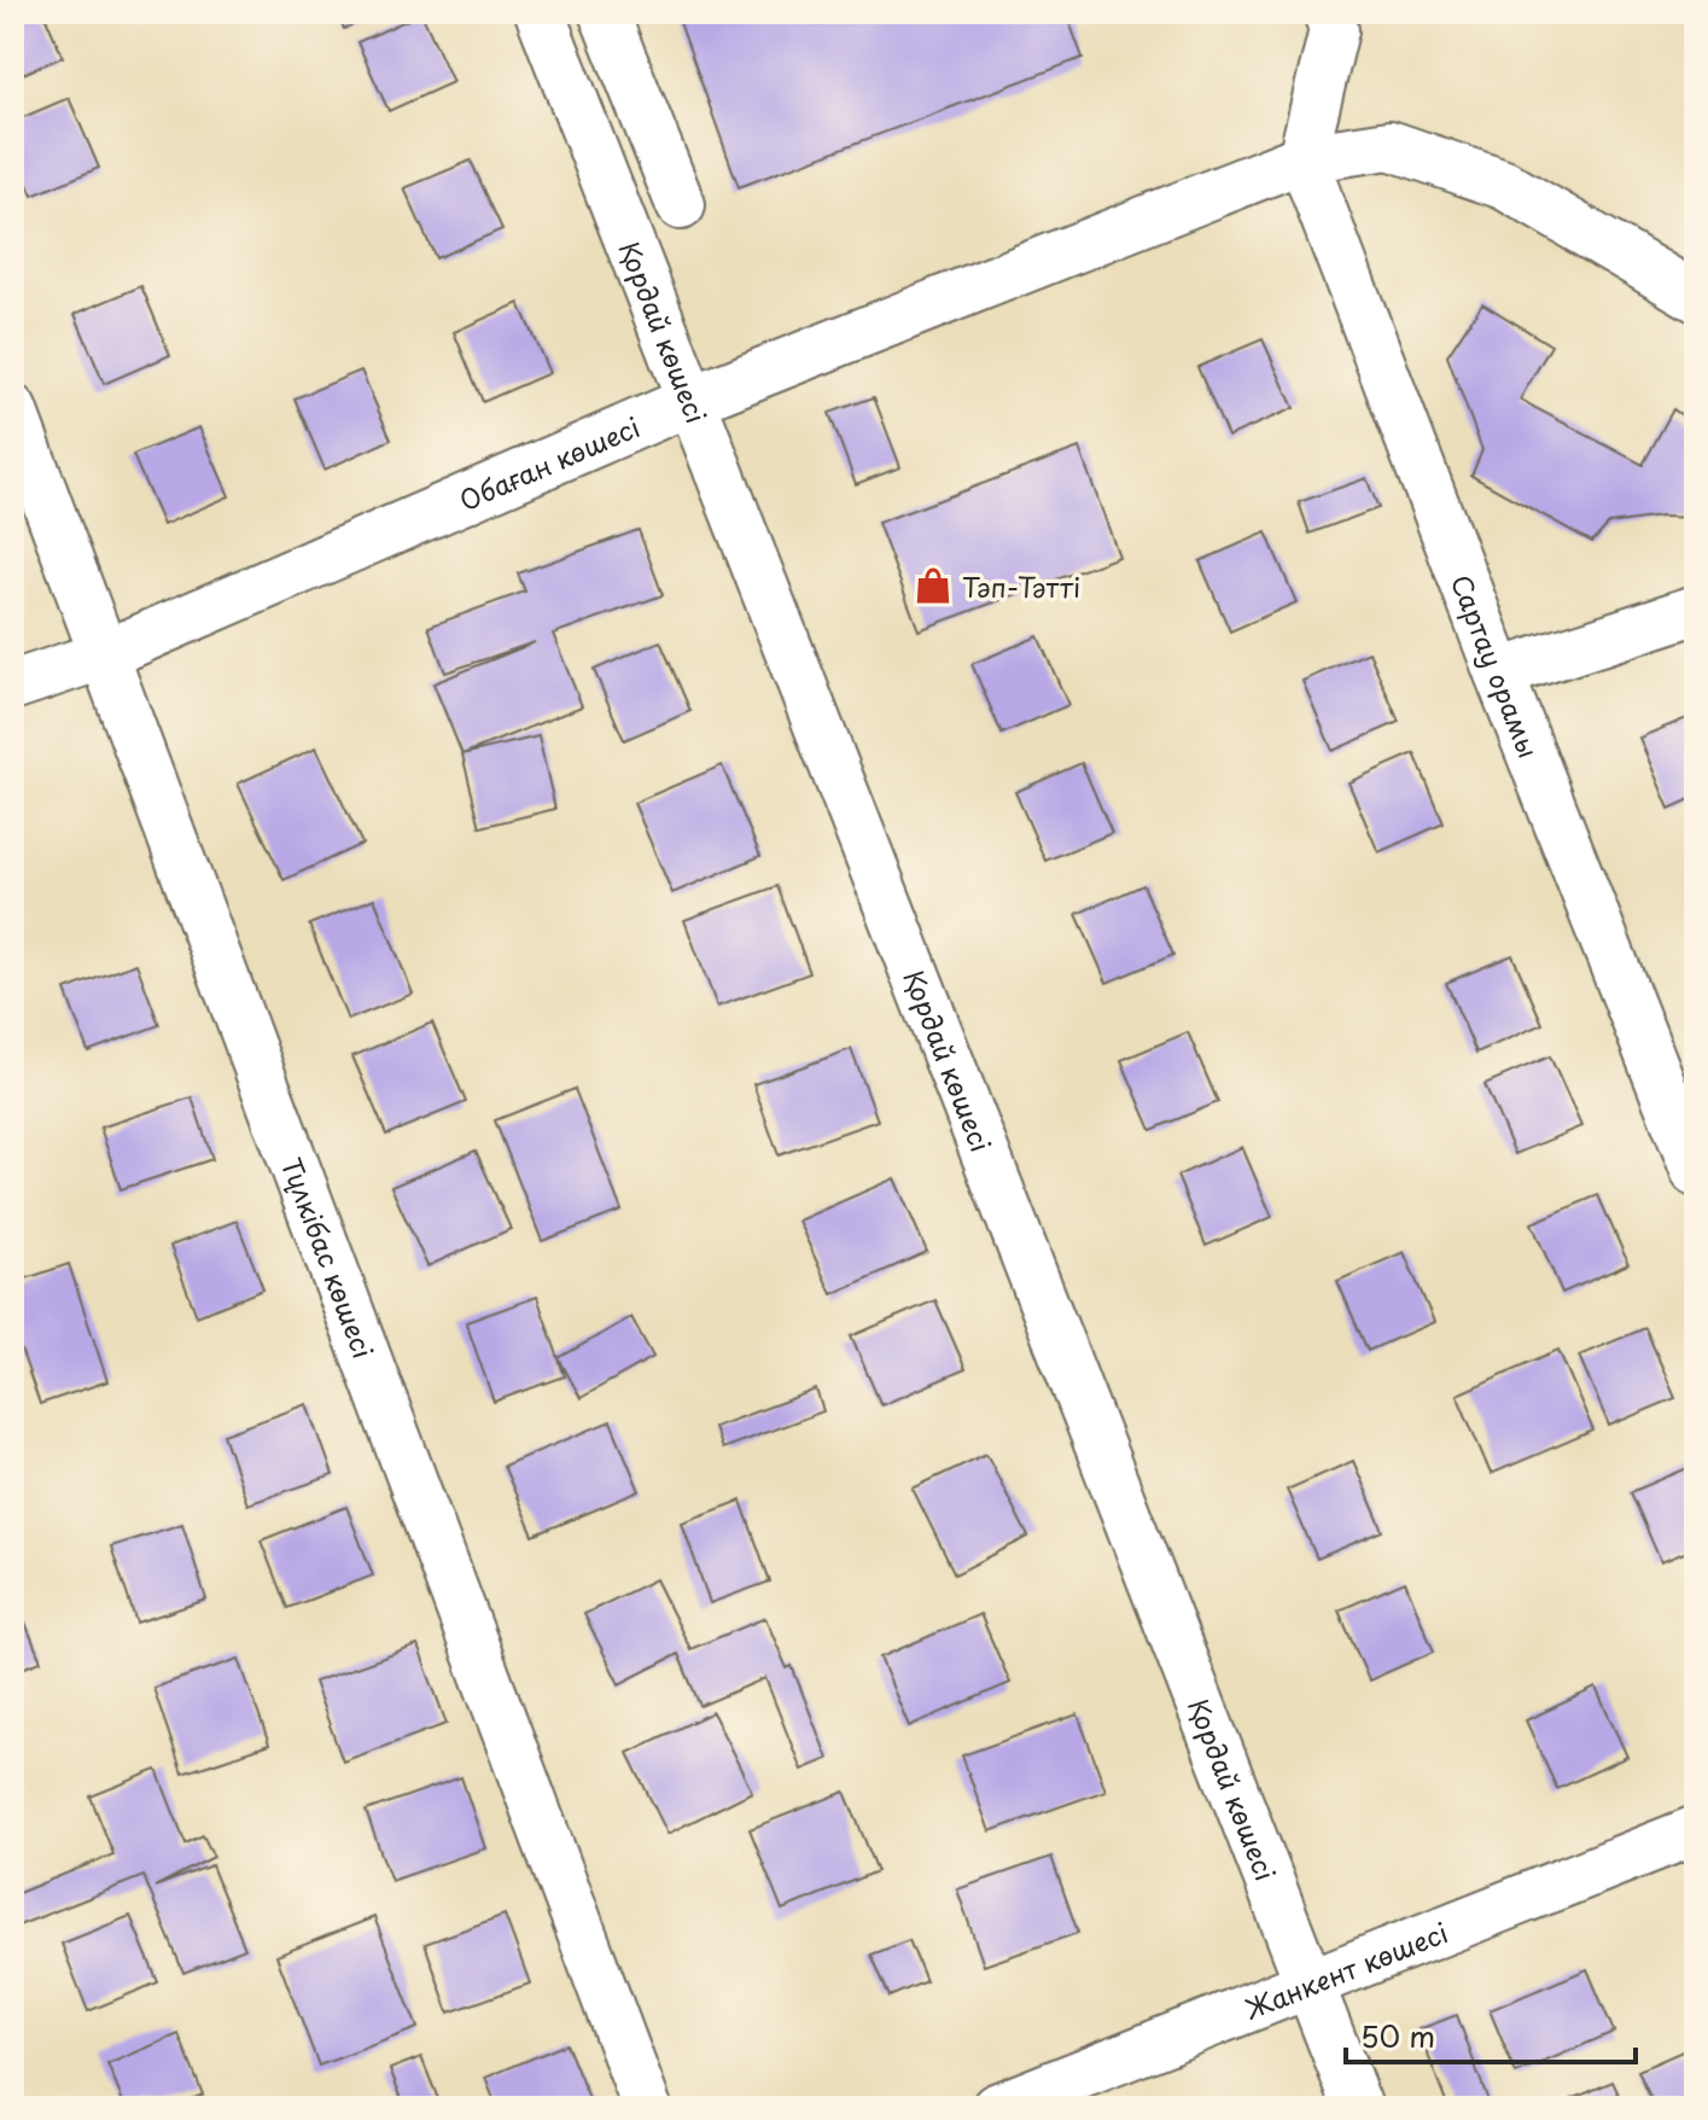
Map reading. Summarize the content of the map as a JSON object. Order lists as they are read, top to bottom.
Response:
{
  "streets": {
    "street": [
      "Қордай көшесі",
      "Обаған көшесі",
      "Сартау орамы",
      "Түлкібас көшесі",
      "Жанкент көшесі"
    ]
  },
  "crossings": [
    ["Қордай көшесі", "Обаған көшесі"],
    ["Қордай көшесі", "Жанкент көшесі"],
    ["Обаған көшесі", "Сартау орамы"],
    ["Обаған көшесі", "Түлкібас көшесі"]
  ],
  "places": {
    "shop": ["Тәп-Тәтті"]
  },
  "scale_bar": "50 m"
}
